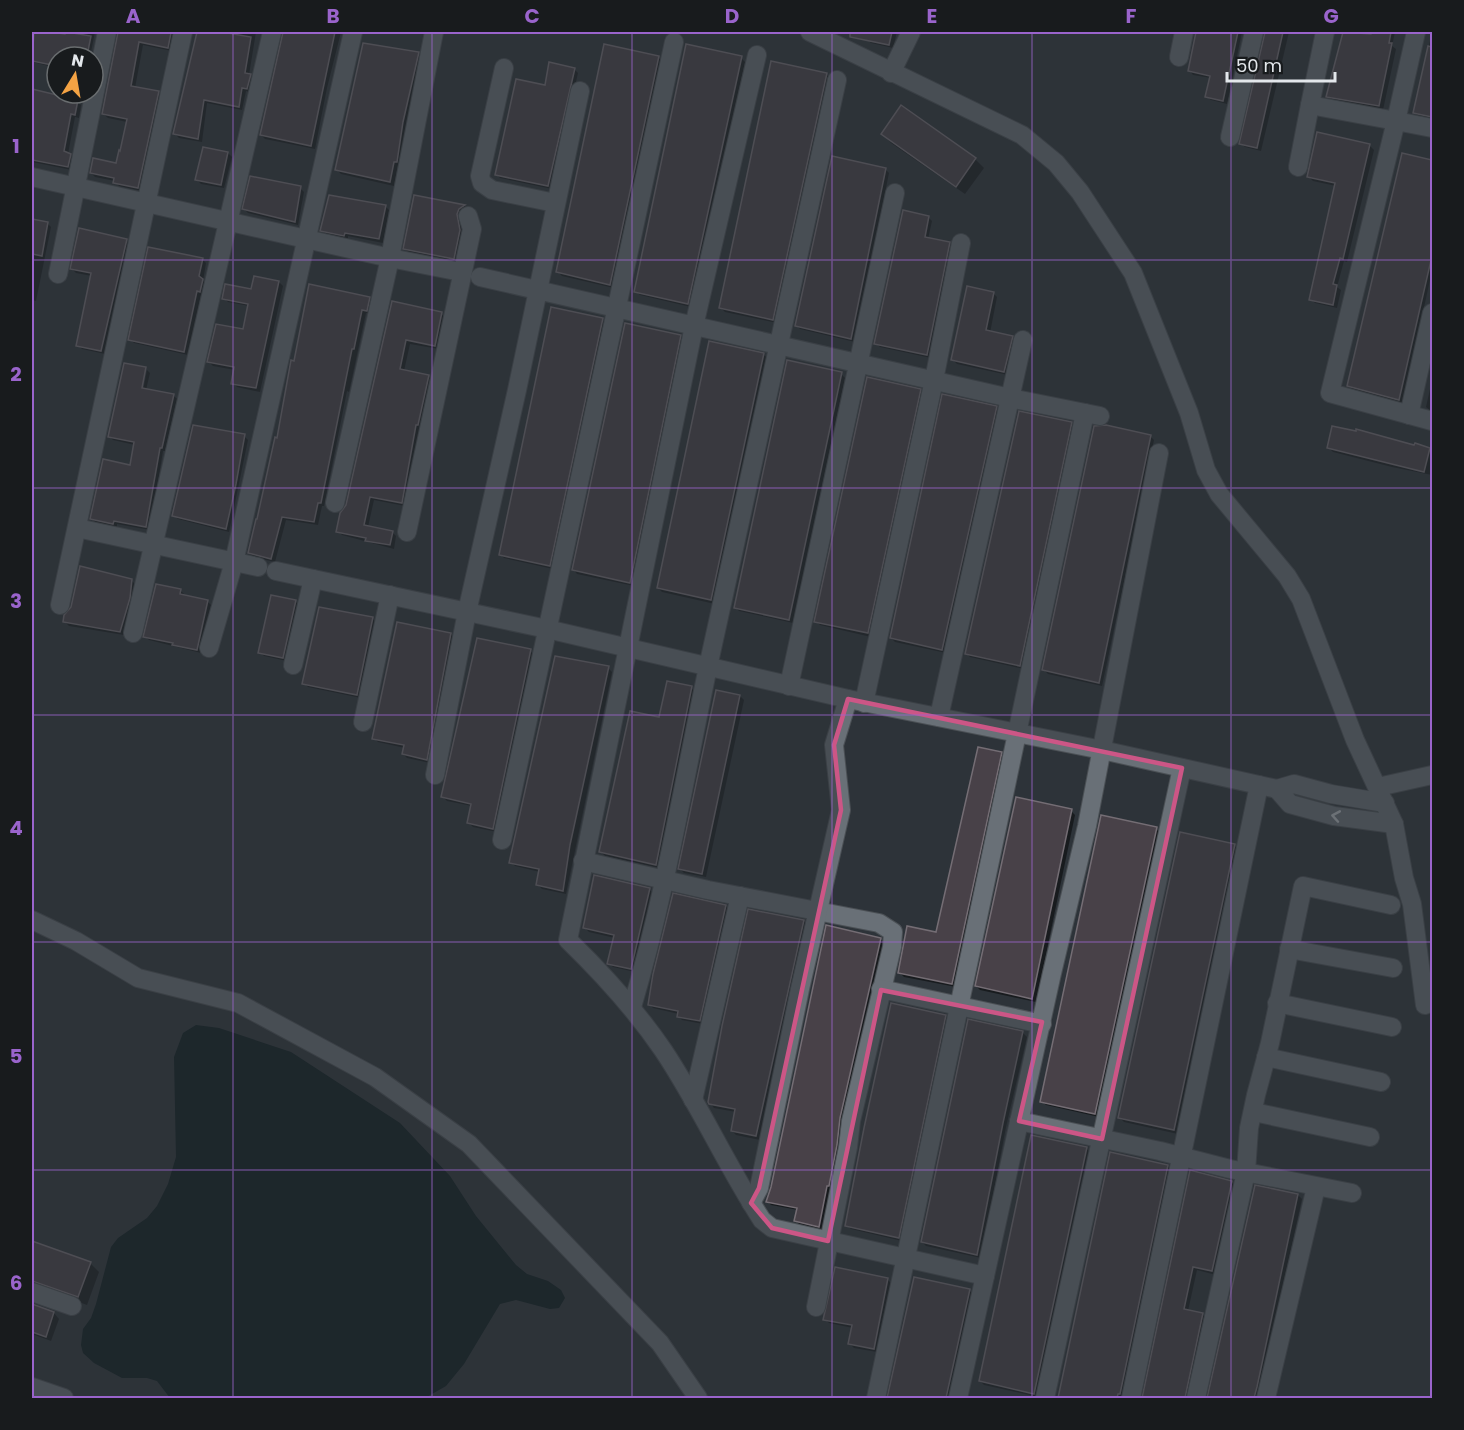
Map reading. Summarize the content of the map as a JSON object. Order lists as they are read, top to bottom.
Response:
{
  "scale_bar": "50 m",
  "north": "top",
  "grid": {
    "columns": [
      "A",
      "B",
      "C",
      "D",
      "E",
      "F",
      "G"
    ],
    "rows": [
      "1",
      "2",
      "3",
      "4",
      "5",
      "6"
    ]
  }
}
